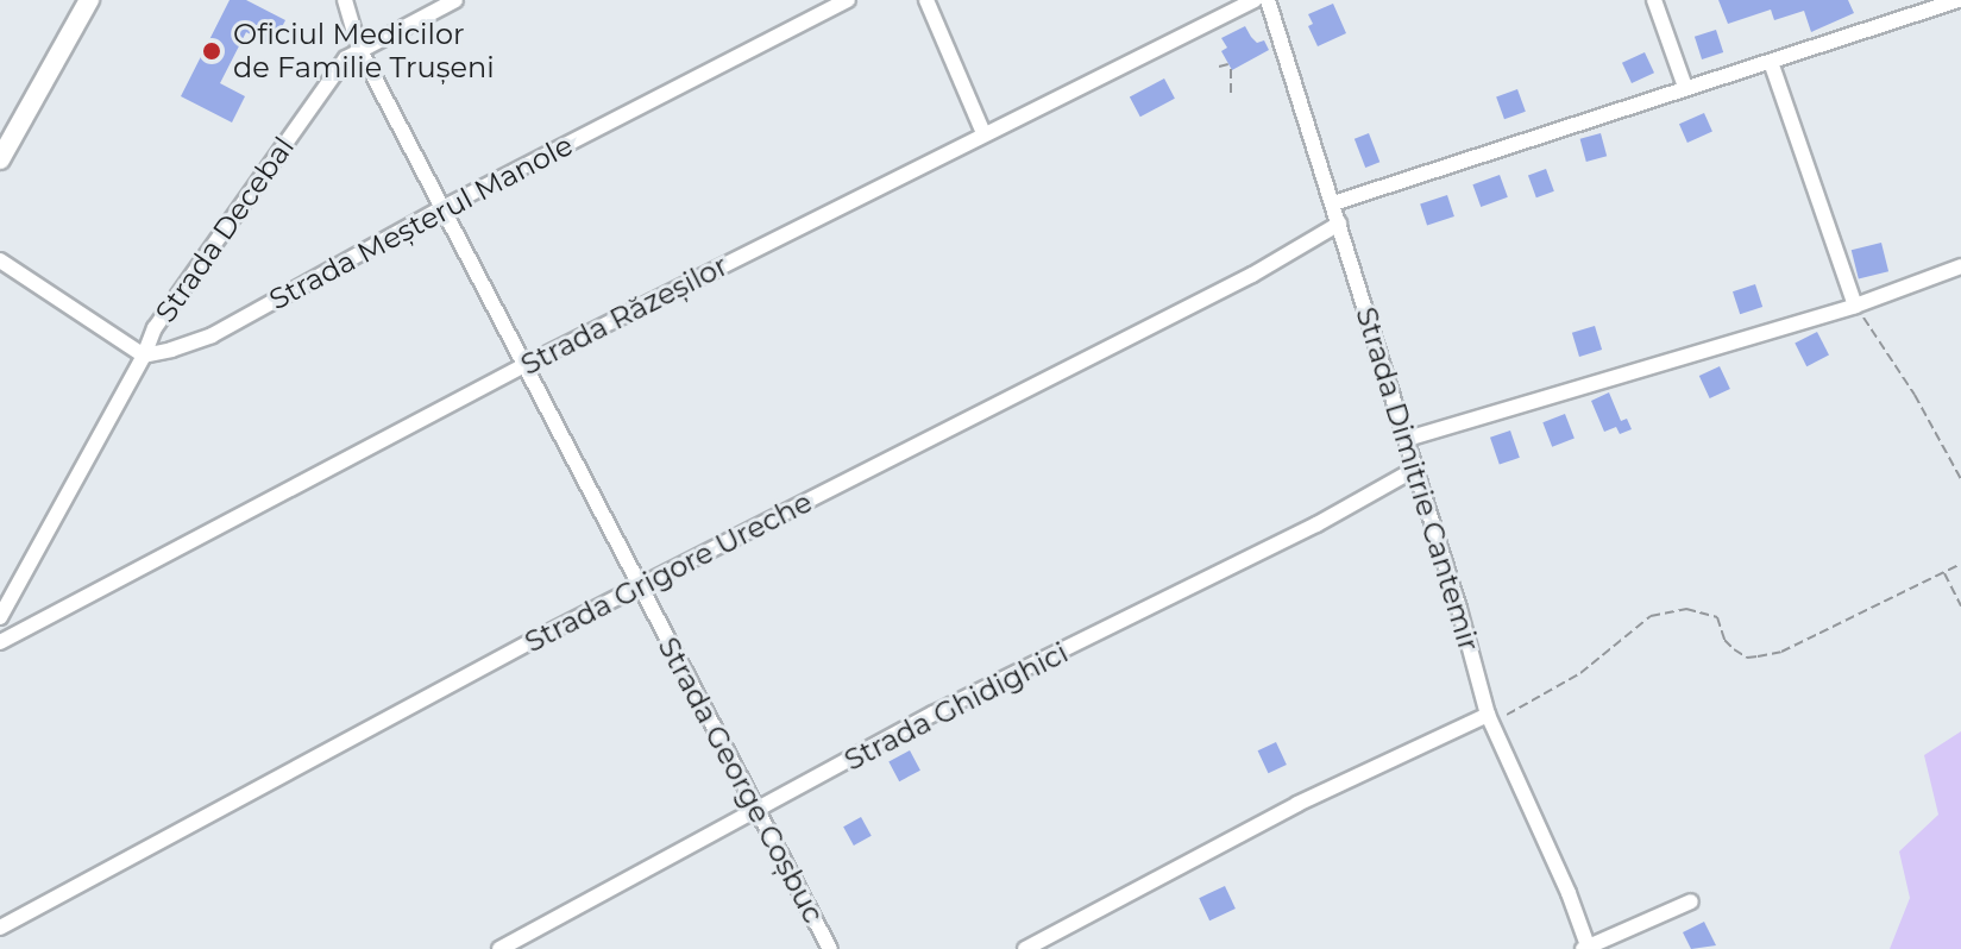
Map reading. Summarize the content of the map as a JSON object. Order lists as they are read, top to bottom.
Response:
{
  "streets": {
    "street": [
      "Strada Meșterul Manole",
      "Strada Decebal",
      "Strada Răzeșilor",
      "Strada Dimitrie Cantemir",
      "Strada Grigore Ureche",
      "Strada Ghidighici",
      "Strada George Coșbuc"
    ]
  },
  "crossings": [
    ["Strada Meșterul Manole", "Strada Decebal"],
    ["Strada Meșterul Manole", "Strada George Coșbuc"],
    ["Strada Decebal", "Strada George Coșbuc"],
    ["Strada Răzeșilor", "Strada George Coșbuc"],
    ["Strada Dimitrie Cantemir", "Strada Grigore Ureche"],
    ["Strada Dimitrie Cantemir", "Strada Ghidighici"],
    ["Strada Grigore Ureche", "Strada George Coșbuc"],
    ["Strada Ghidighici", "Strada George Coșbuc"]
  ],
  "places": ["Oficiul Medicilor de Familie Trușeni"]
}
